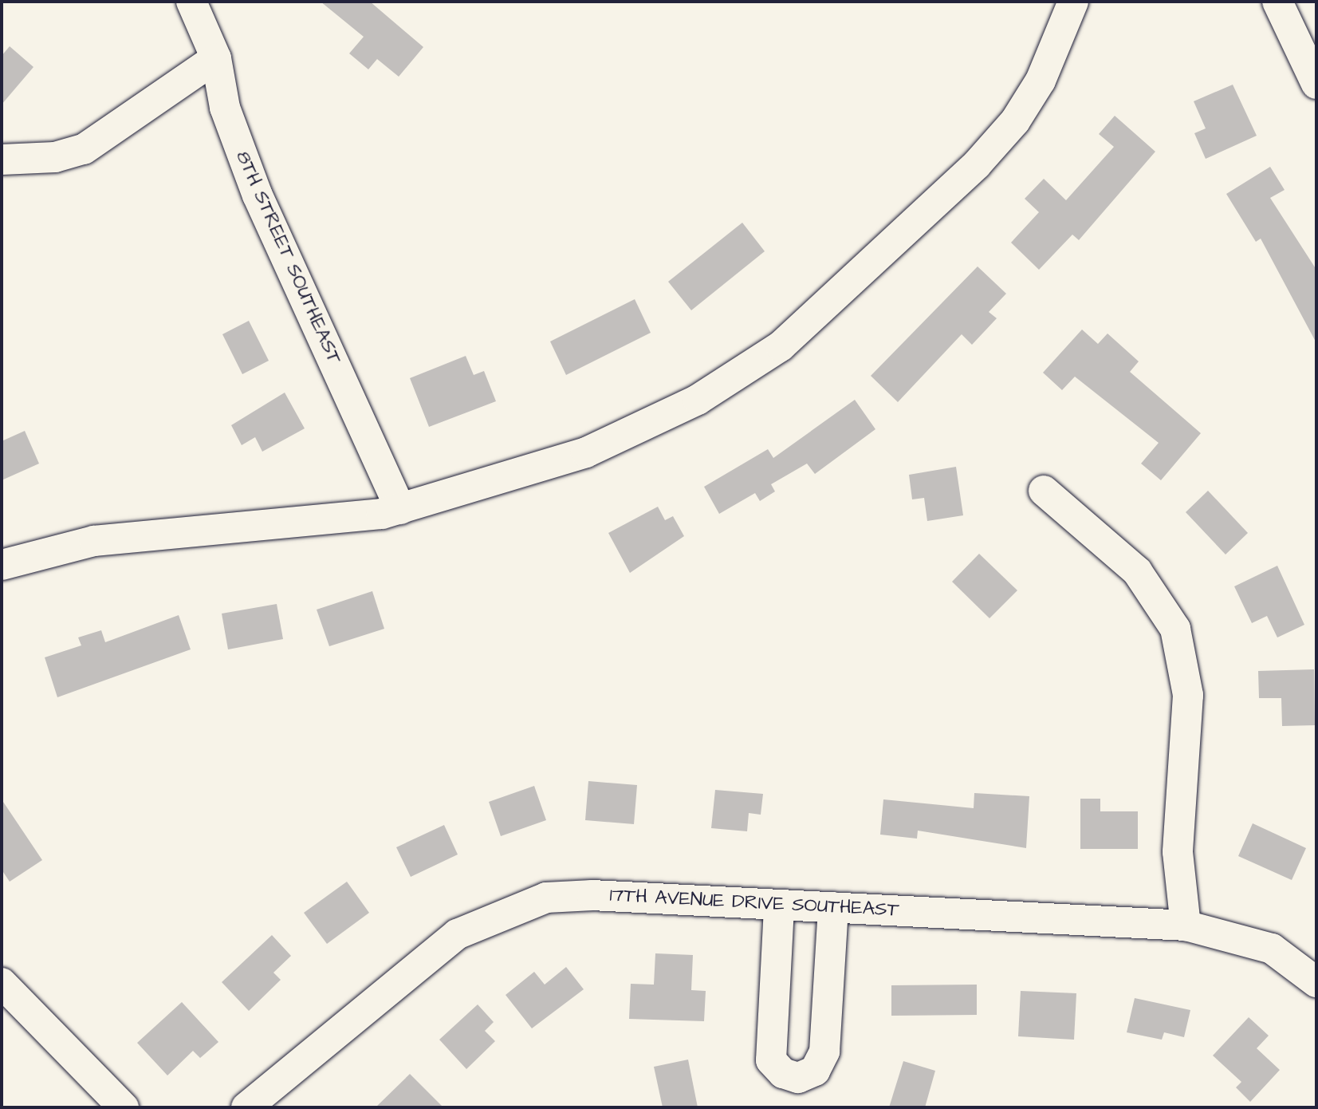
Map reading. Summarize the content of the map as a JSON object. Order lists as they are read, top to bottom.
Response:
{
  "streets": {
    "street": ["8TH STREET SOUTHEAST", "17TH AVENUE DRIVE SOUTHEAST"]
  }
}
